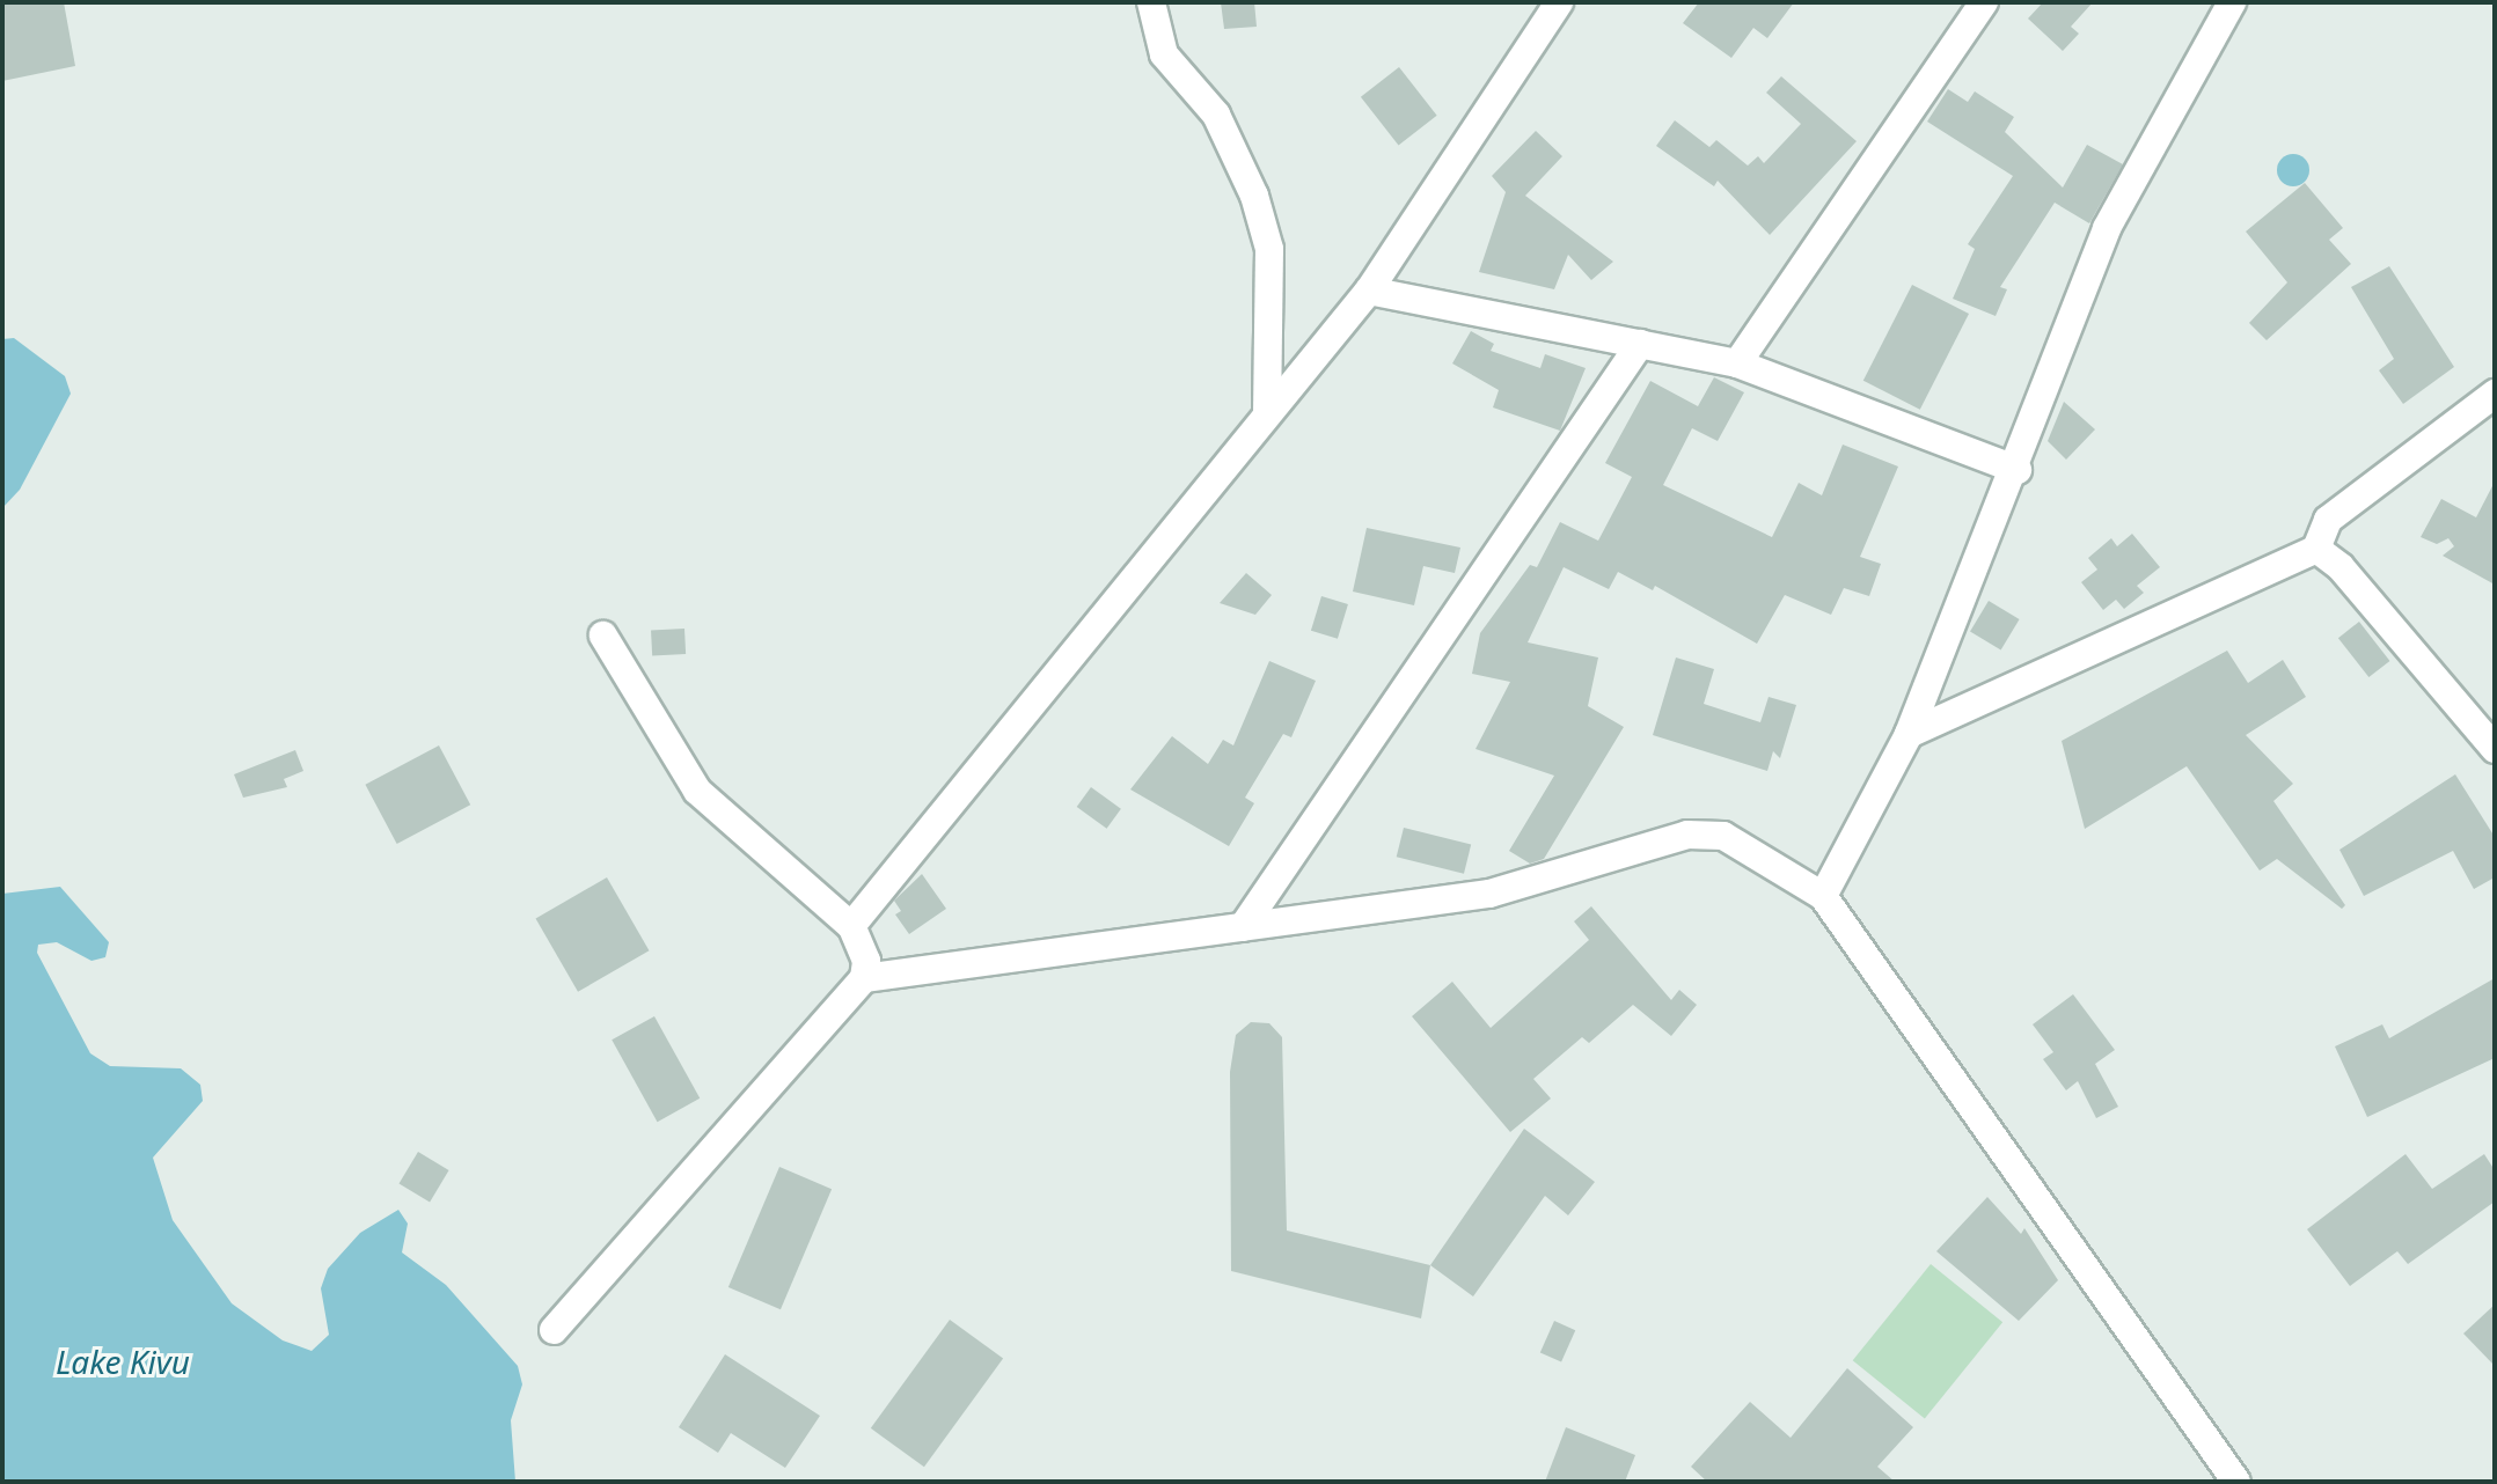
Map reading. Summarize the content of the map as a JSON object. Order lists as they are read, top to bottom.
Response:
{
  "water": ["Lake Kivu"]
}
